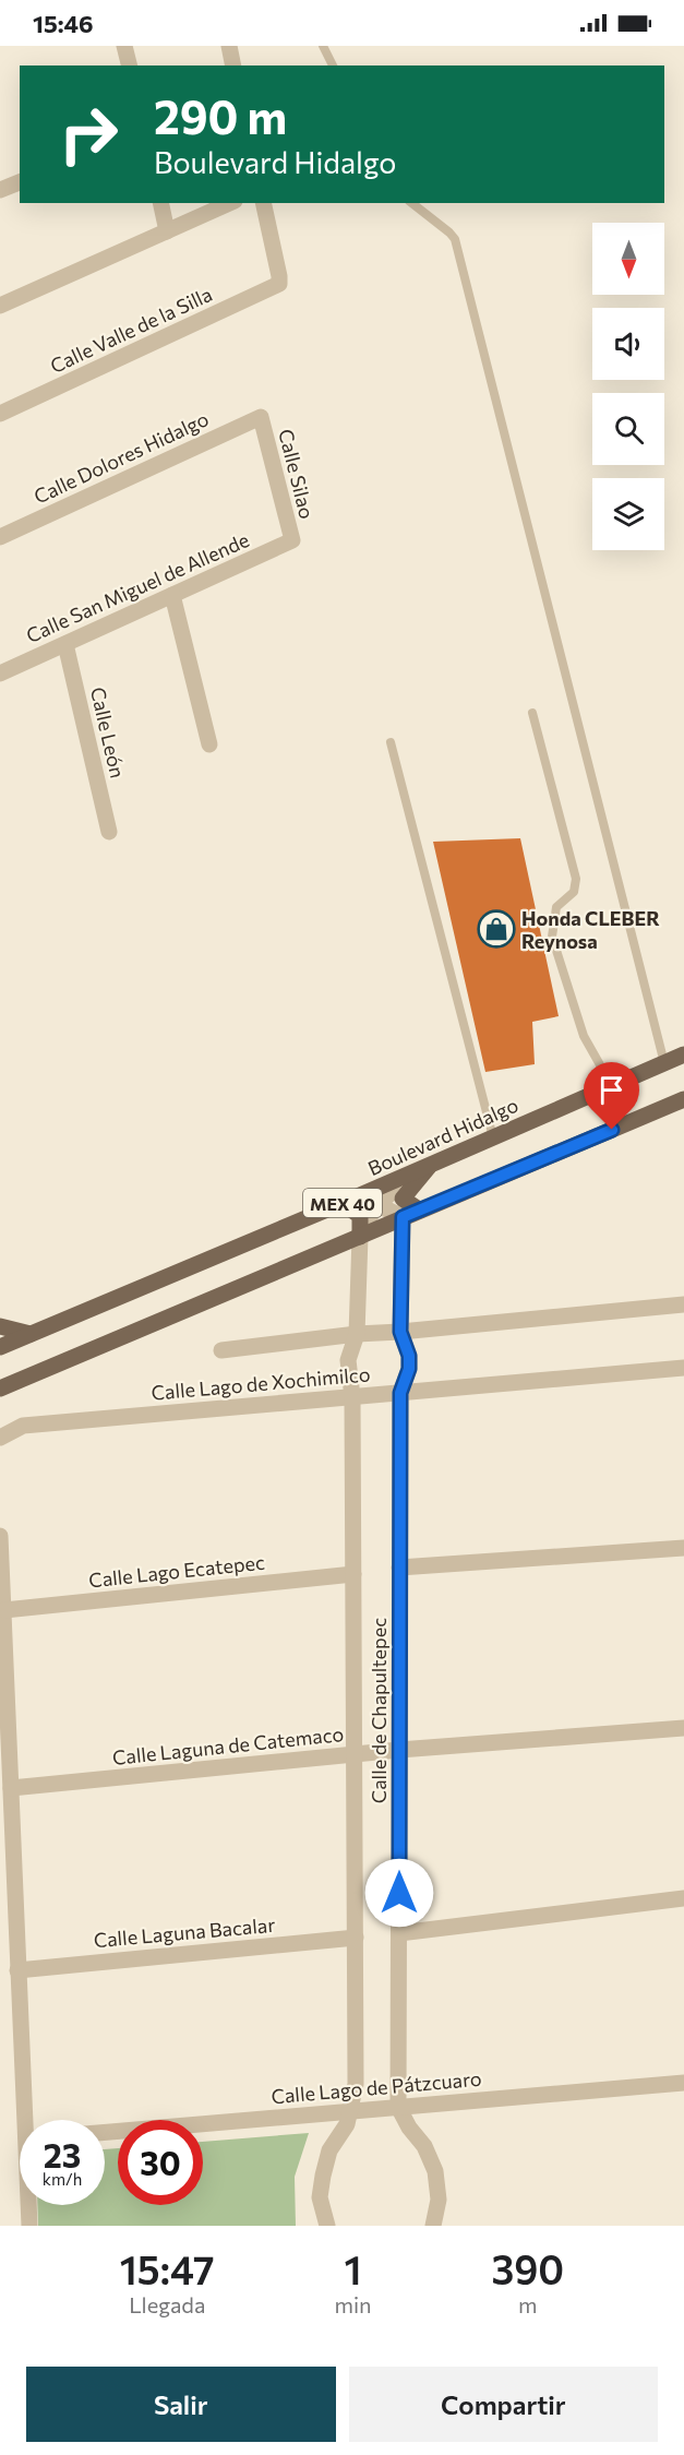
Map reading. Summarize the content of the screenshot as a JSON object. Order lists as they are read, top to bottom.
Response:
{
  "streets": {
    "main road": ["Boulevard Hidalgo", "MEX 40"],
    "street": [
      "Calle Valle de la Silla",
      "Calle Dolores Hidalgo",
      "Calle Silao",
      "Calle San Miguel de Allende",
      "Calle León",
      "Calle Lago de Xochimilco",
      "Calle Lago Ecatepec",
      "Calle de Chapultepec",
      "Calle Laguna de Catemaco",
      "Calle Laguna Bacalar",
      "Calle Lago de Pátzcuaro"
    ]
  },
  "crossings": [
    ["Calle Dolores Hidalgo", "Calle Silao"],
    ["Calle Silao", "Calle San Miguel de Allende"],
    ["Calle San Miguel de Allende", "Calle León"],
    ["Boulevard Hidalgo", "Calle de Chapultepec"],
    ["MEX 40", "Calle de Chapultepec"],
    ["Calle Lago de Xochimilco", "Calle de Chapultepec"],
    ["Calle Lago Ecatepec", "Calle de Chapultepec"],
    ["Calle de Chapultepec", "Calle Laguna de Catemaco"],
    ["Calle de Chapultepec", "Calle Laguna Bacalar"],
    ["Calle de Chapultepec", "Calle Lago de Pátzcuaro"]
  ],
  "places": {
    "shop": ["Honda CLEBER Reynosa"]
  },
  "north": "bottom",
  "page": {
    "status": "15:46",
    "turn": ["290 m", "Boulevard Hidalgo"],
    "speed": "23 km/h",
    "limit": "30",
    "eta": [
      "15:47",
      "Llegada",
      "1",
      "min",
      "390",
      "m"
    ],
    "buttons": ["Salir", "Compartir"]
  }
}
